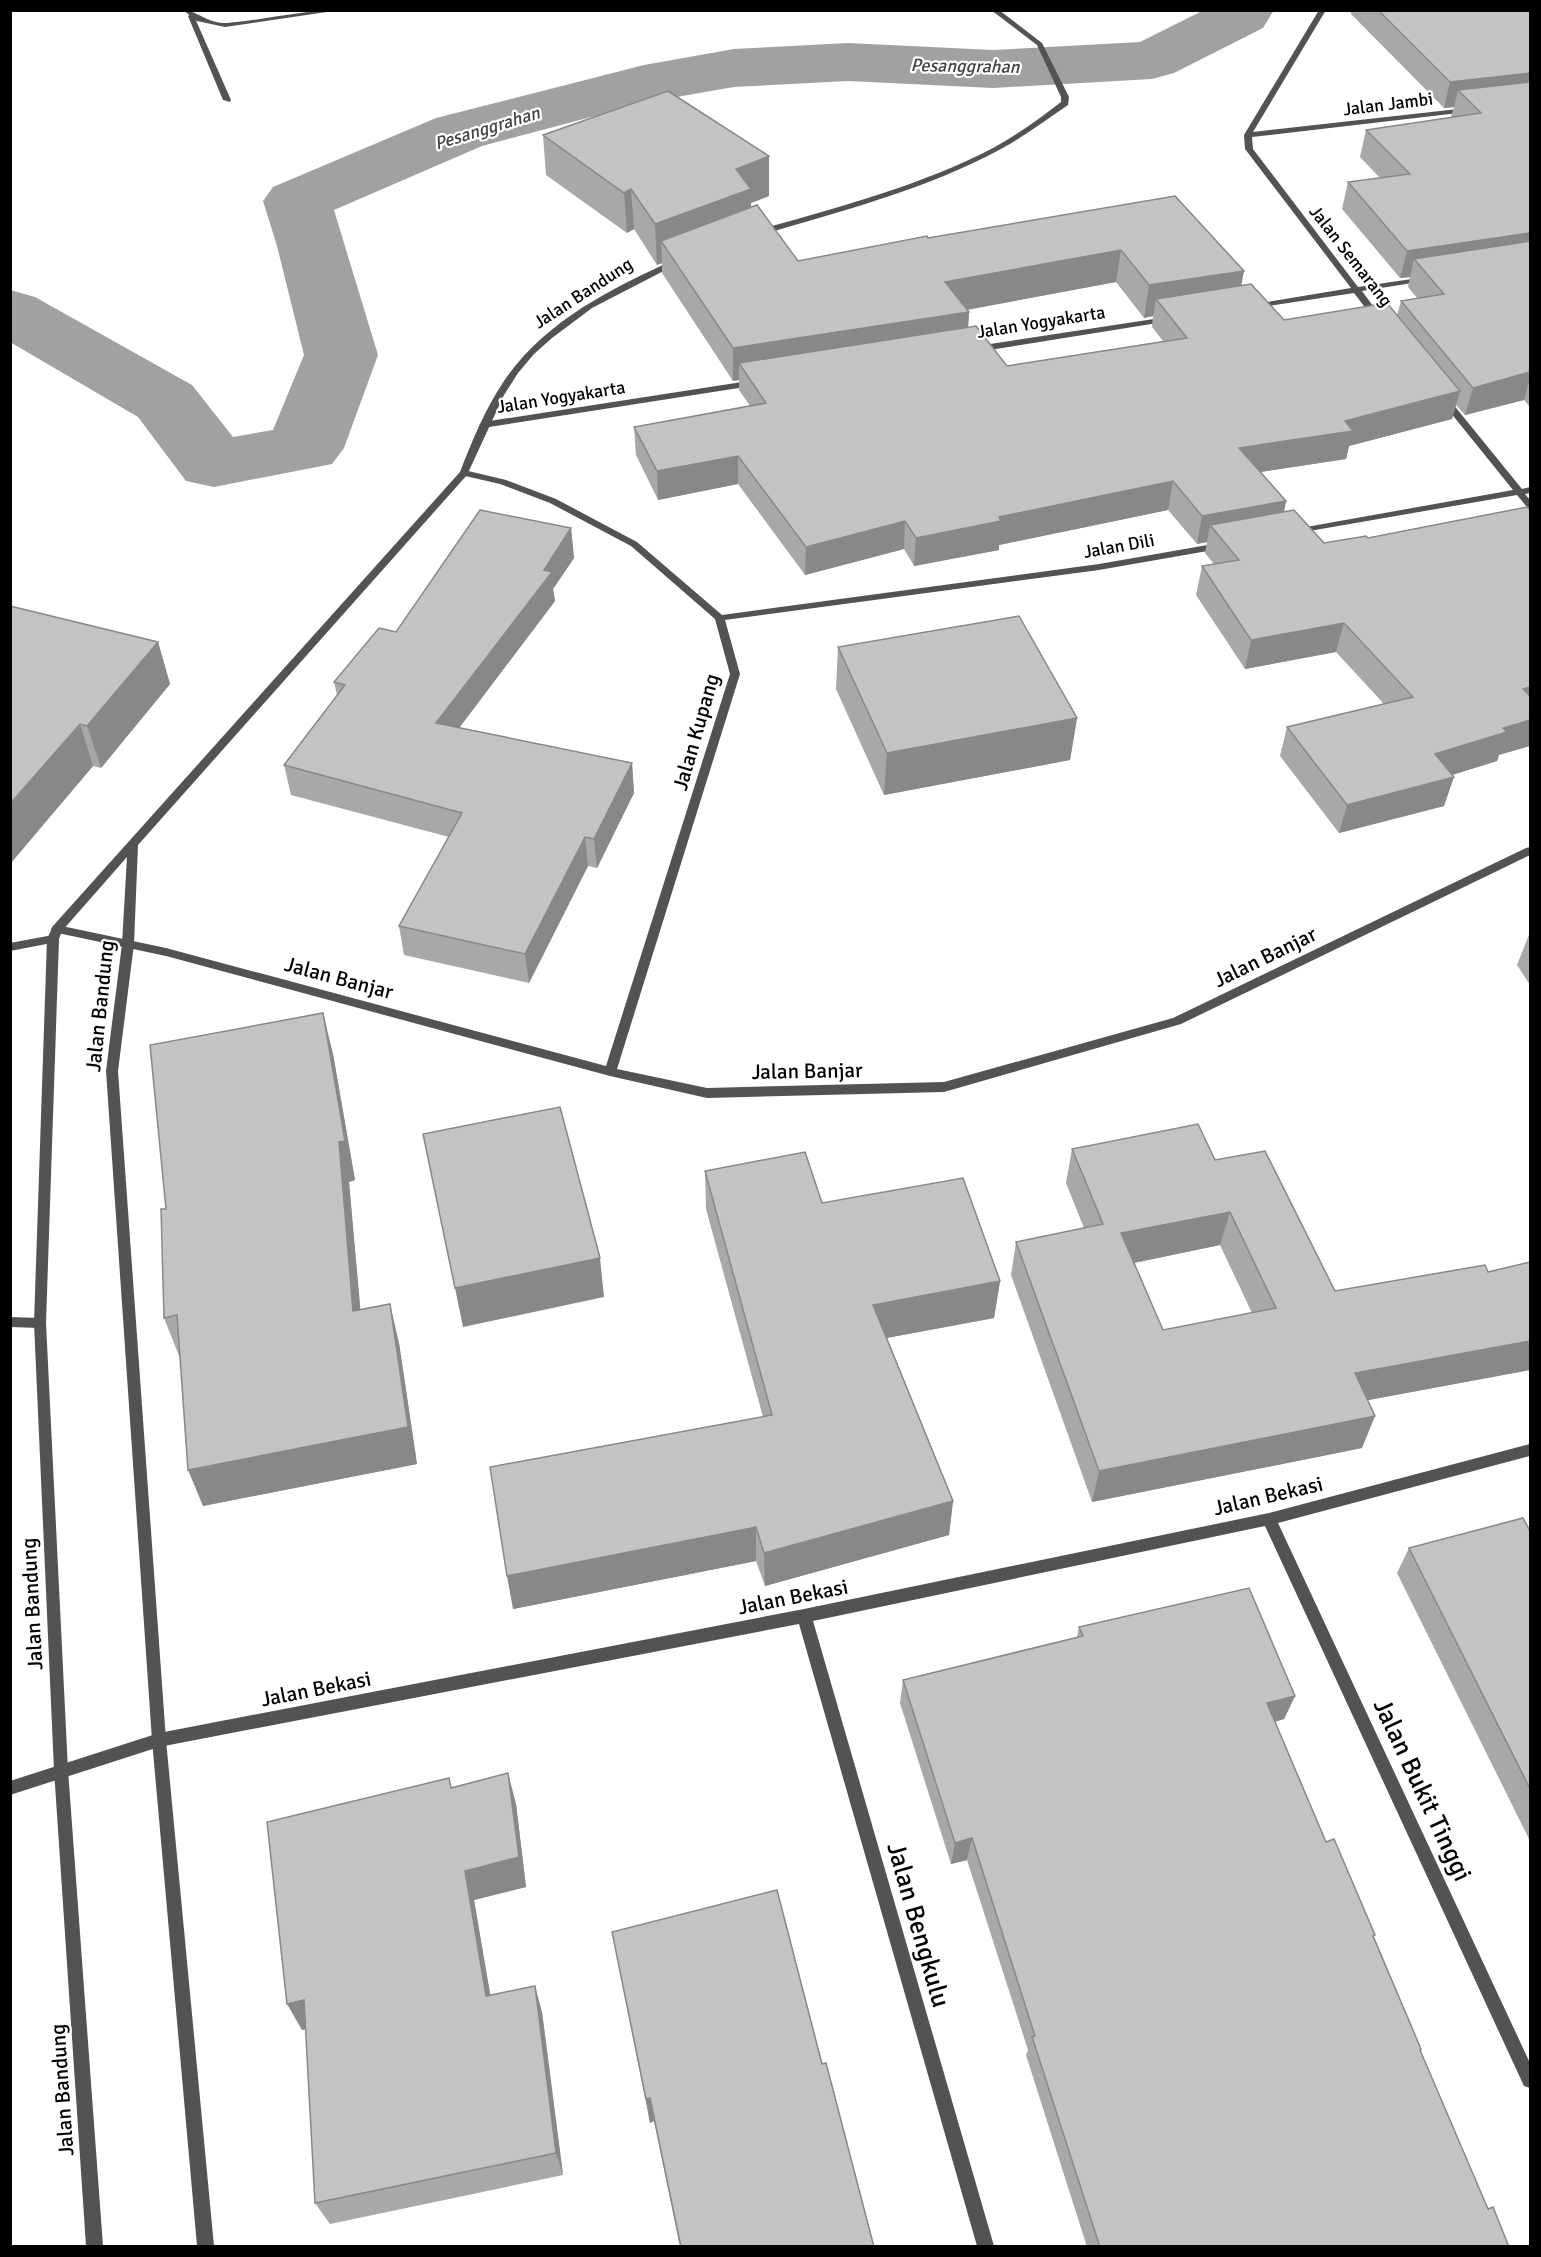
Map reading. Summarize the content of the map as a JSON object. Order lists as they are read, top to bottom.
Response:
{
  "streets": {
    "street": [
      "Jalan Jambi",
      "Jalan Semarang",
      "Jalan Bandung",
      "Jalan Yogyakarta",
      "Jalan Dili",
      "Jalan Kupang",
      "Jalan Banjar",
      "Jalan Bekasi",
      "Jalan Bukit Tinggi",
      "Jalan Bengkulu"
    ]
  },
  "crossings": [
    ["Jalan Jambi", "Jalan Semarang"],
    ["Jalan Bandung", "Jalan Yogyakarta"],
    ["Jalan Bandung", "Jalan Banjar"],
    ["Jalan Bandung", "Jalan Bekasi"],
    ["Jalan Dili", "Jalan Kupang"],
    ["Jalan Kupang", "Jalan Banjar"],
    ["Jalan Bekasi", "Jalan Bukit Tinggi"],
    ["Jalan Bekasi", "Jalan Bengkulu"]
  ],
  "water": ["Pesanggrahan"]
}
